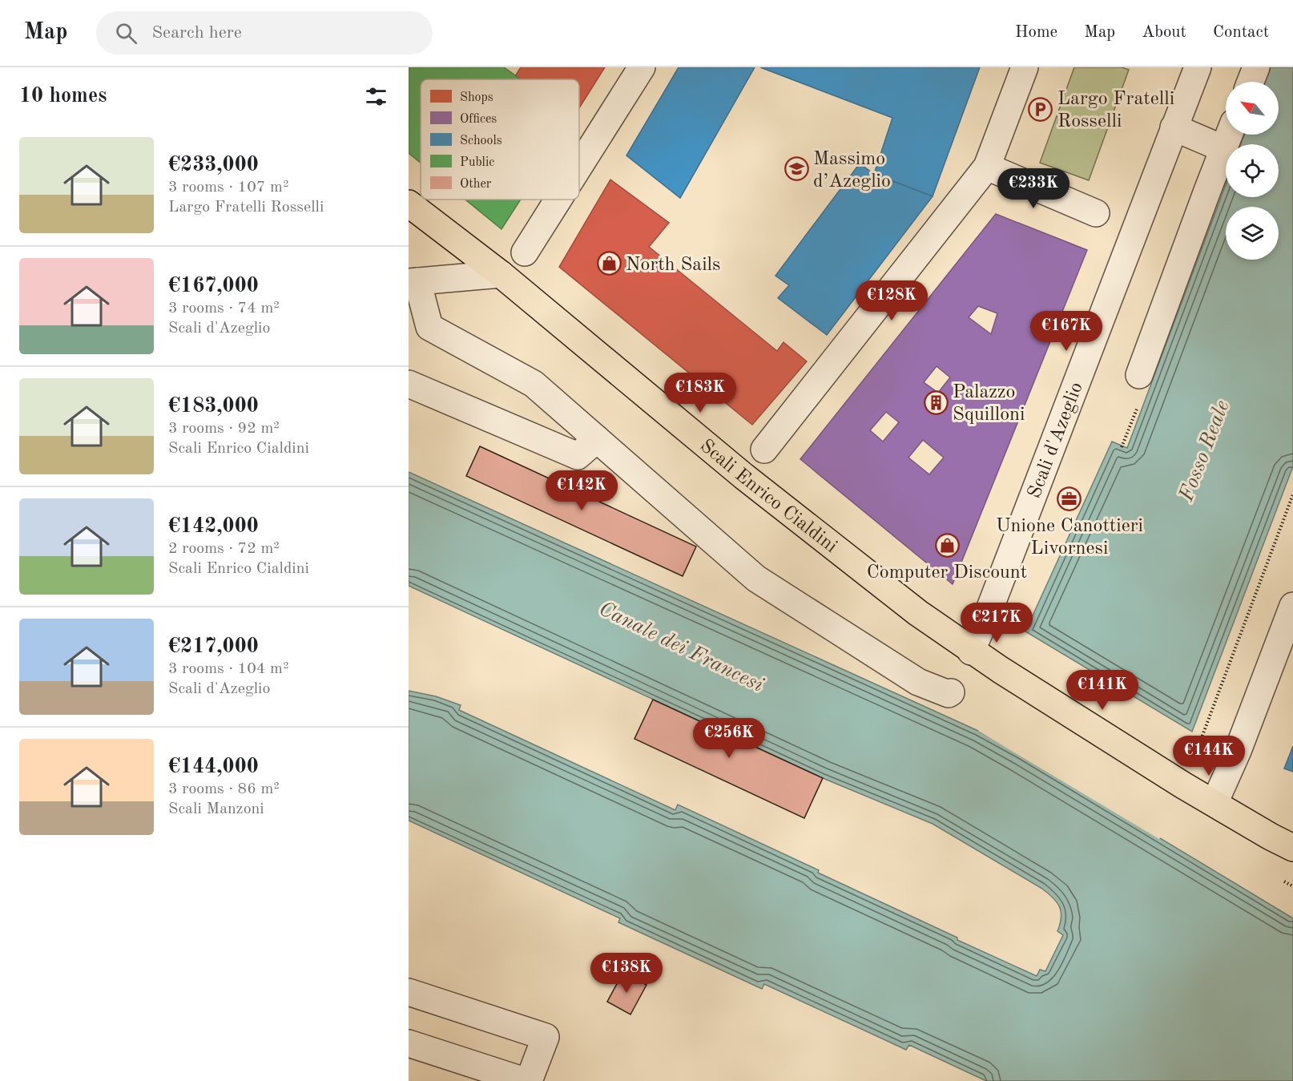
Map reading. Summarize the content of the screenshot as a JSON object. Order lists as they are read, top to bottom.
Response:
{
  "streets": {
    "main road": ["Scali Enrico Cialdini"],
    "street": ["Scali d'Azeglio"]
  },
  "crossings": [
    ["Scali d'Azeglio", "Scali Enrico Cialdini"]
  ],
  "water": ["Fosso Reale", "Canale dei Francesi"],
  "places": {
    "parking": ["Largo Fratelli Rosselli"],
    "school or university": ["Massimo d’Azeglio"],
    "shop": ["North Sails", "Computer Discount"],
    "building": ["Palazzo Squilloni"],
    "office": ["Unione Canottieri Livornesi"]
  },
  "legend": [
    "Shops",
    "Offices",
    "Schools",
    "Public",
    "Other"
  ],
  "north": "top left",
  "page": {
    "header": "Map",
    "search": "Search here",
    "nav": [
      "Home",
      "Map",
      "About",
      "Contact"
    ],
    "heading": "10 homes",
    "list": [
      {
        "name": "€233,000",
        "note": "3 rooms · 107 m² · Largo Fratelli Rosselli"
      },
      {
        "name": "€167,000",
        "note": "3 rooms · 74 m² · Scali d'Azeglio"
      },
      {
        "name": "€183,000",
        "note": "3 rooms · 92 m² · Scali Enrico Cialdini"
      },
      {
        "name": "€142,000",
        "note": "2 rooms · 72 m² · Scali Enrico Cialdini"
      },
      {
        "name": "€217,000",
        "note": "3 rooms · 104 m² · Scali d'Azeglio"
      },
      {
        "name": "€144,000",
        "note": "3 rooms · 86 m² · Scali Manzoni"
      }
    ],
    "price": [
      "€233K",
      "€128K",
      "€167K",
      "€183K",
      "€142K",
      "€217K",
      "€141K",
      "€256K",
      "€144K",
      "€138K"
    ]
  }
}
